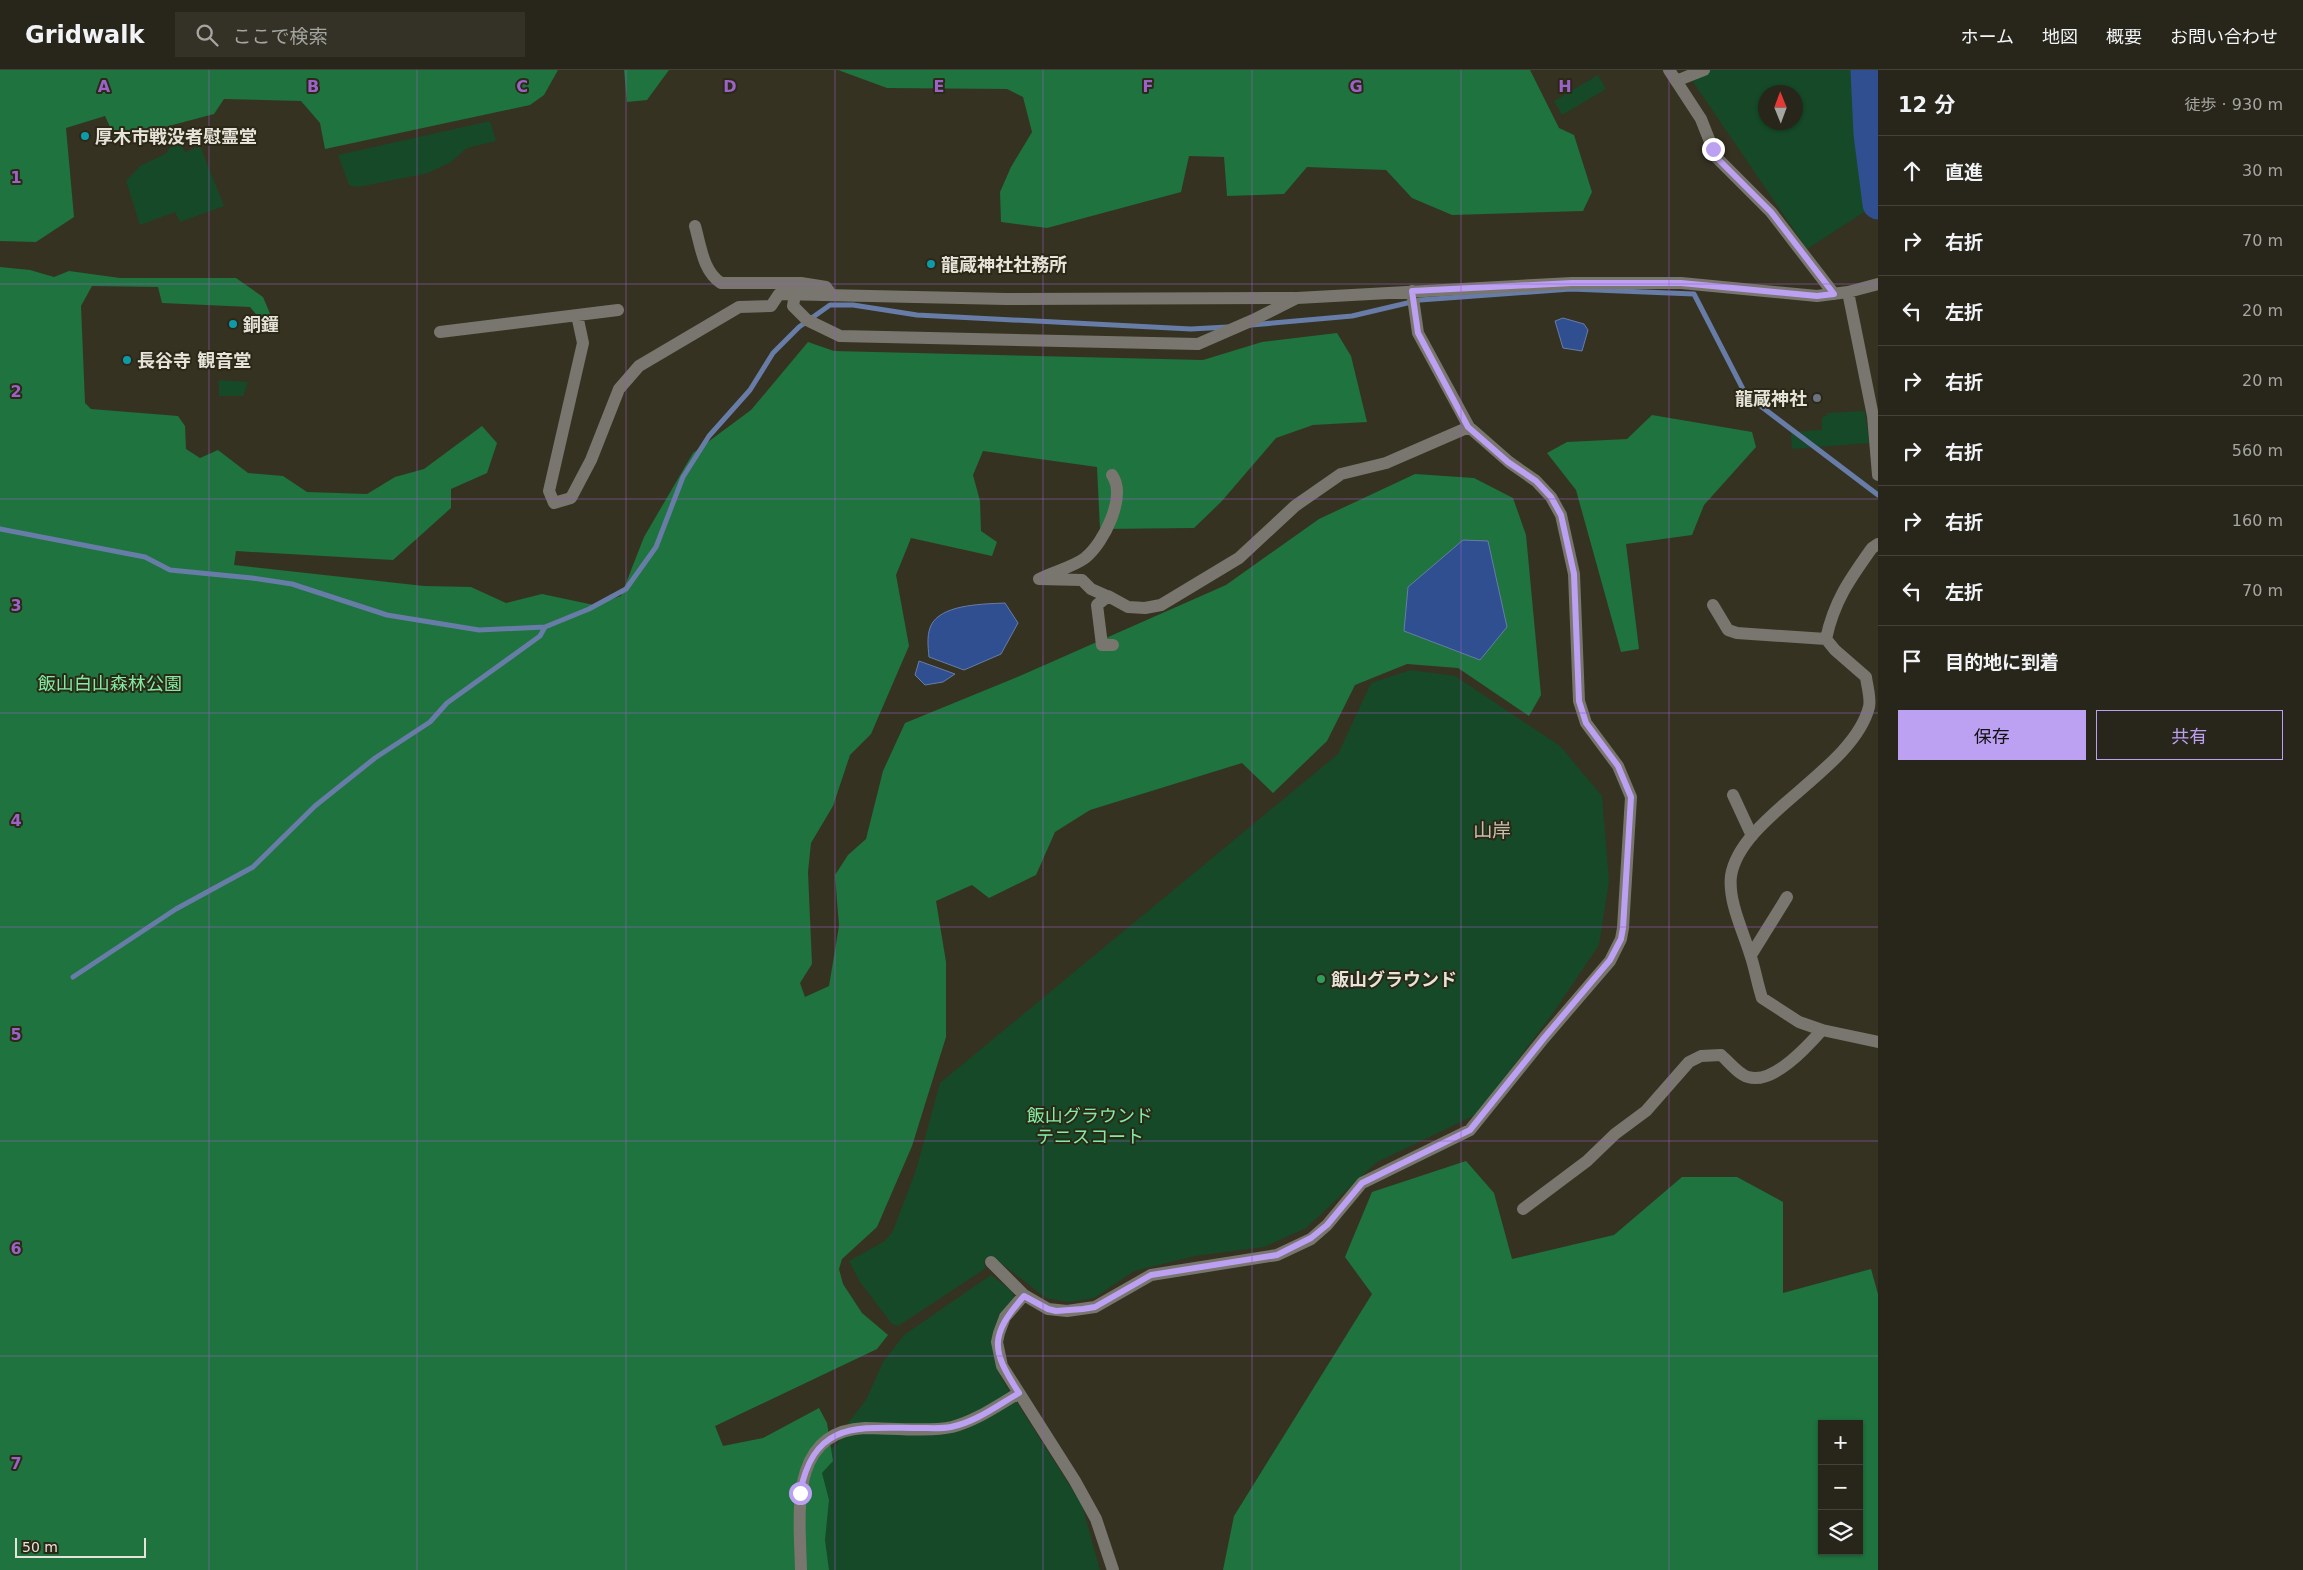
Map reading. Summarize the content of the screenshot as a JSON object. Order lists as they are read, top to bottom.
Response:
{
  "districts": ["山岸"],
  "parks": ["飯山白山森林公園", "飯山グラウンド テニスコート"],
  "places": [
    "厚木市戦没者慰霊堂",
    "龍蔵神社社務所",
    "銅鐘",
    "長谷寺 観音堂",
    "龍蔵神社",
    "飯山グラウンド"
  ],
  "scale_bar": "50 m",
  "north": "top",
  "page": {
    "header": "Gridwalk",
    "search": "ここで検索",
    "nav": [
      "ホーム",
      "地図",
      "概要",
      "お問い合わせ"
    ],
    "heading": ["12 分", "徒歩 · 930 m"],
    "list": [
      ["直進", "30 m"],
      ["右折", "70 m"],
      ["左折", "20 m"],
      ["右折", "20 m"],
      ["右折", "560 m"],
      ["右折", "160 m"],
      ["左折", "70 m"],
      "目的地に到着"
    ],
    "buttons": ["保存", "共有"],
    "map_buttons": ["+", "−"],
    "scale": "50 m"
  },
  "grid": {
    "columns": [
      "A",
      "B",
      "C",
      "D",
      "E",
      "F",
      "G",
      "H"
    ],
    "rows": [
      "1",
      "2",
      "3",
      "4",
      "5",
      "6",
      "7"
    ]
  }
}
